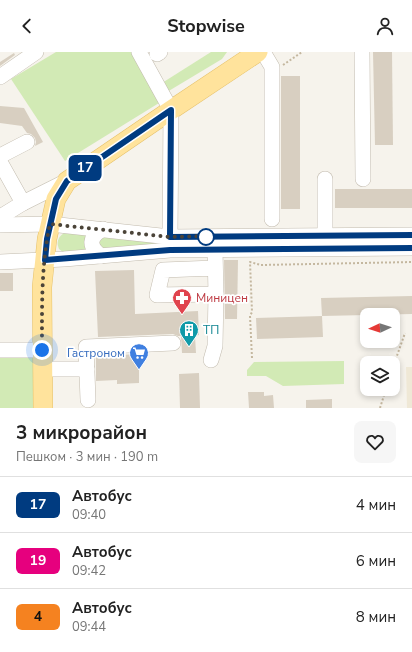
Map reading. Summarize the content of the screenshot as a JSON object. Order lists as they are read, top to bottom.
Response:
{
  "places": {
    "pharmacy": ["Миницен"],
    "building": ["ТП"],
    "supermarket": ["Гастроном"]
  },
  "lines": ["bus line 17"],
  "north": "left",
  "page": {
    "header": "Stopwise",
    "on_map": "17",
    "heading": ["3 микрорайон", "Пешком · 3 мин · 190 m"],
    "list": [
      {
        "mark": "17",
        "name": "Автобус",
        "note": "09:40",
        "value": "4 мин"
      },
      {
        "mark": "19",
        "name": "Автобус",
        "note": "09:42",
        "value": "6 мин"
      },
      {
        "mark": "4",
        "name": "Автобус",
        "note": "09:44",
        "value": "8 мин"
      }
    ]
  }
}
